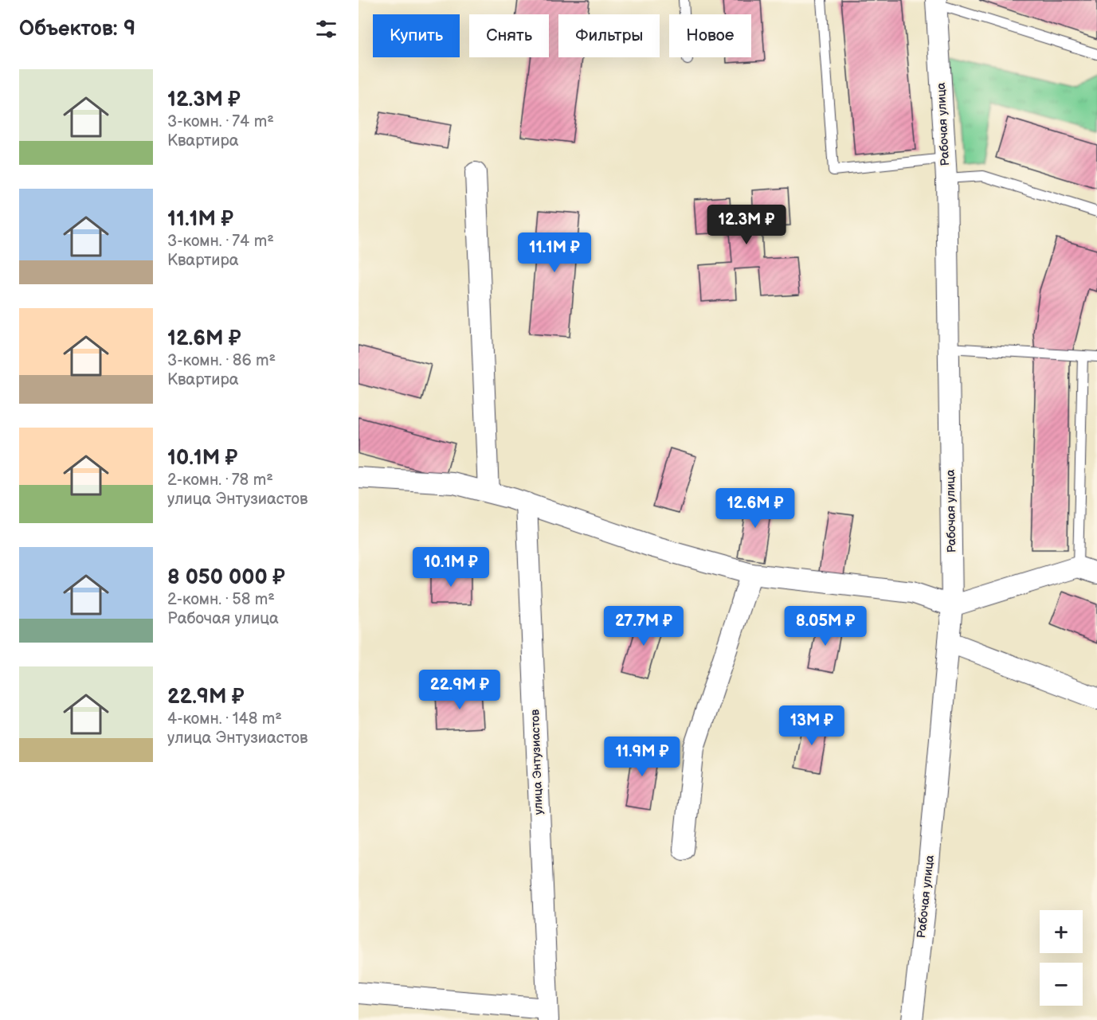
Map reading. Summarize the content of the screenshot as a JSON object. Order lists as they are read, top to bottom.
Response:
{
  "streets": {
    "street": ["Рабочая улица", "улица Энтузиастов"]
  },
  "page": {
    "heading": "Объектов: 9",
    "chip": [
      "Купить",
      "Снять",
      "Фильтры",
      "Новое"
    ],
    "list": [
      {
        "name": "12.3M ₽",
        "note": "3-комн. · 74 m² · Квартира"
      },
      {
        "name": "11.1M ₽",
        "note": "3-комн. · 74 m² · Квартира"
      },
      {
        "name": "12.6M ₽",
        "note": "3-комн. · 86 m² · Квартира"
      },
      {
        "name": "10.1M ₽",
        "note": "2-комн. · 78 m² · улица Энтузиастов"
      },
      {
        "name": "8 050 000 ₽",
        "note": "2-комн. · 58 m² · Рабочая улица"
      },
      {
        "name": "22.9M ₽",
        "note": "4-комн. · 148 m² · улица Энтузиастов"
      }
    ],
    "price": [
      "12.3M ₽",
      "11.1M ₽",
      "12.6M ₽",
      "10.1M ₽",
      "27.7M ₽",
      "8.05M ₽",
      "22.9M ₽",
      "13M ₽",
      "11.9M ₽"
    ],
    "map_buttons": ["+", "−"]
  }
}
